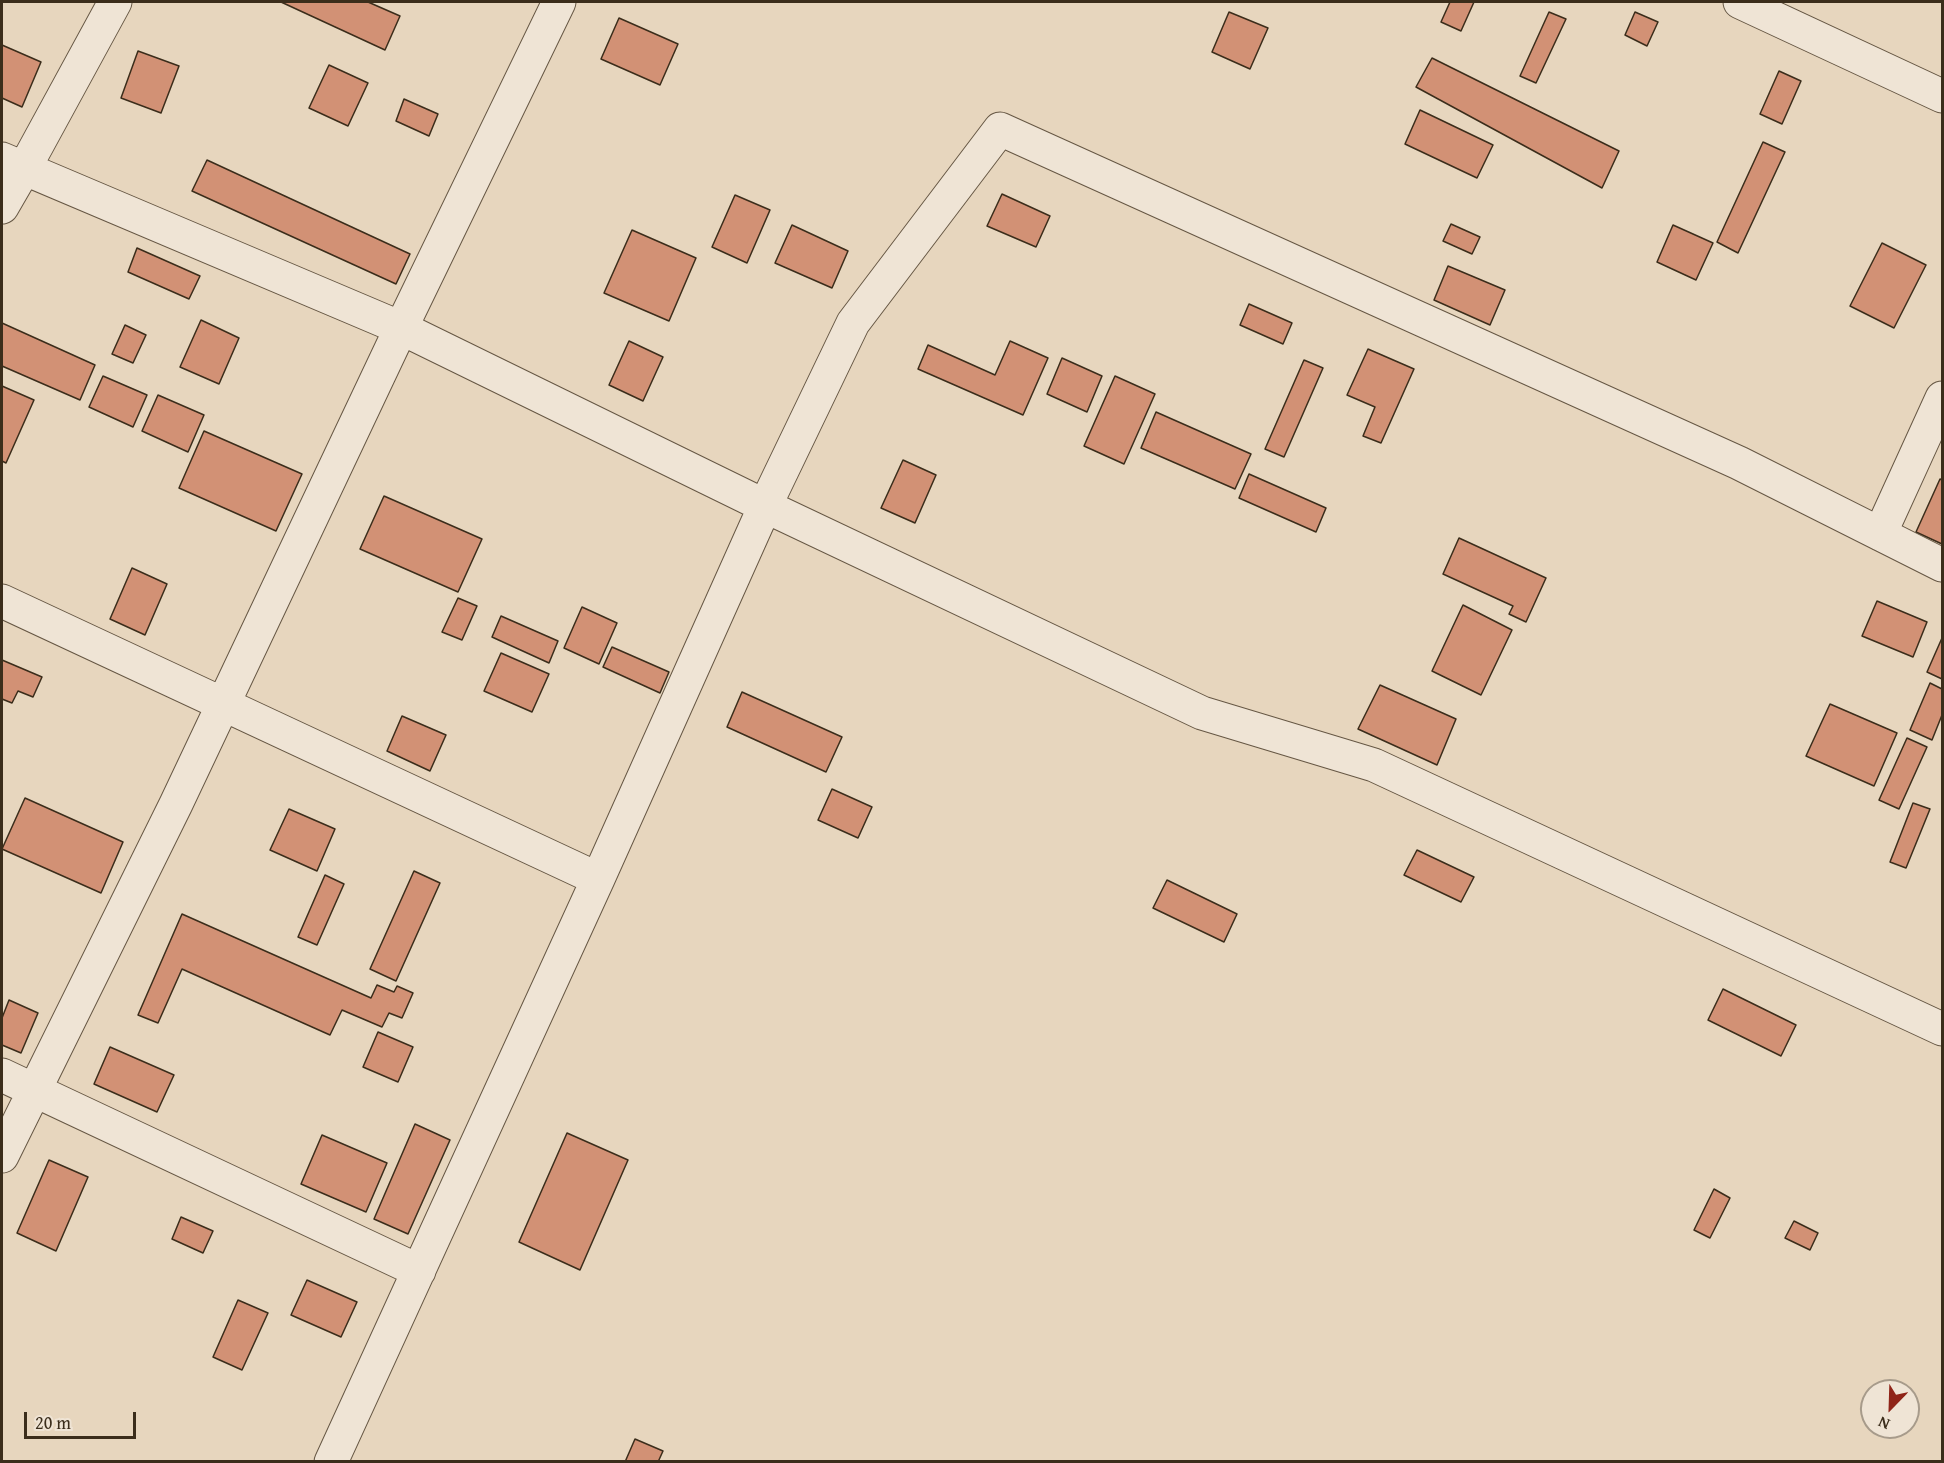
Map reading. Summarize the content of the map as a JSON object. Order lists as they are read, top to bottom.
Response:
{
  "scale_bar": "20 m",
  "north": "bottom left"
}
